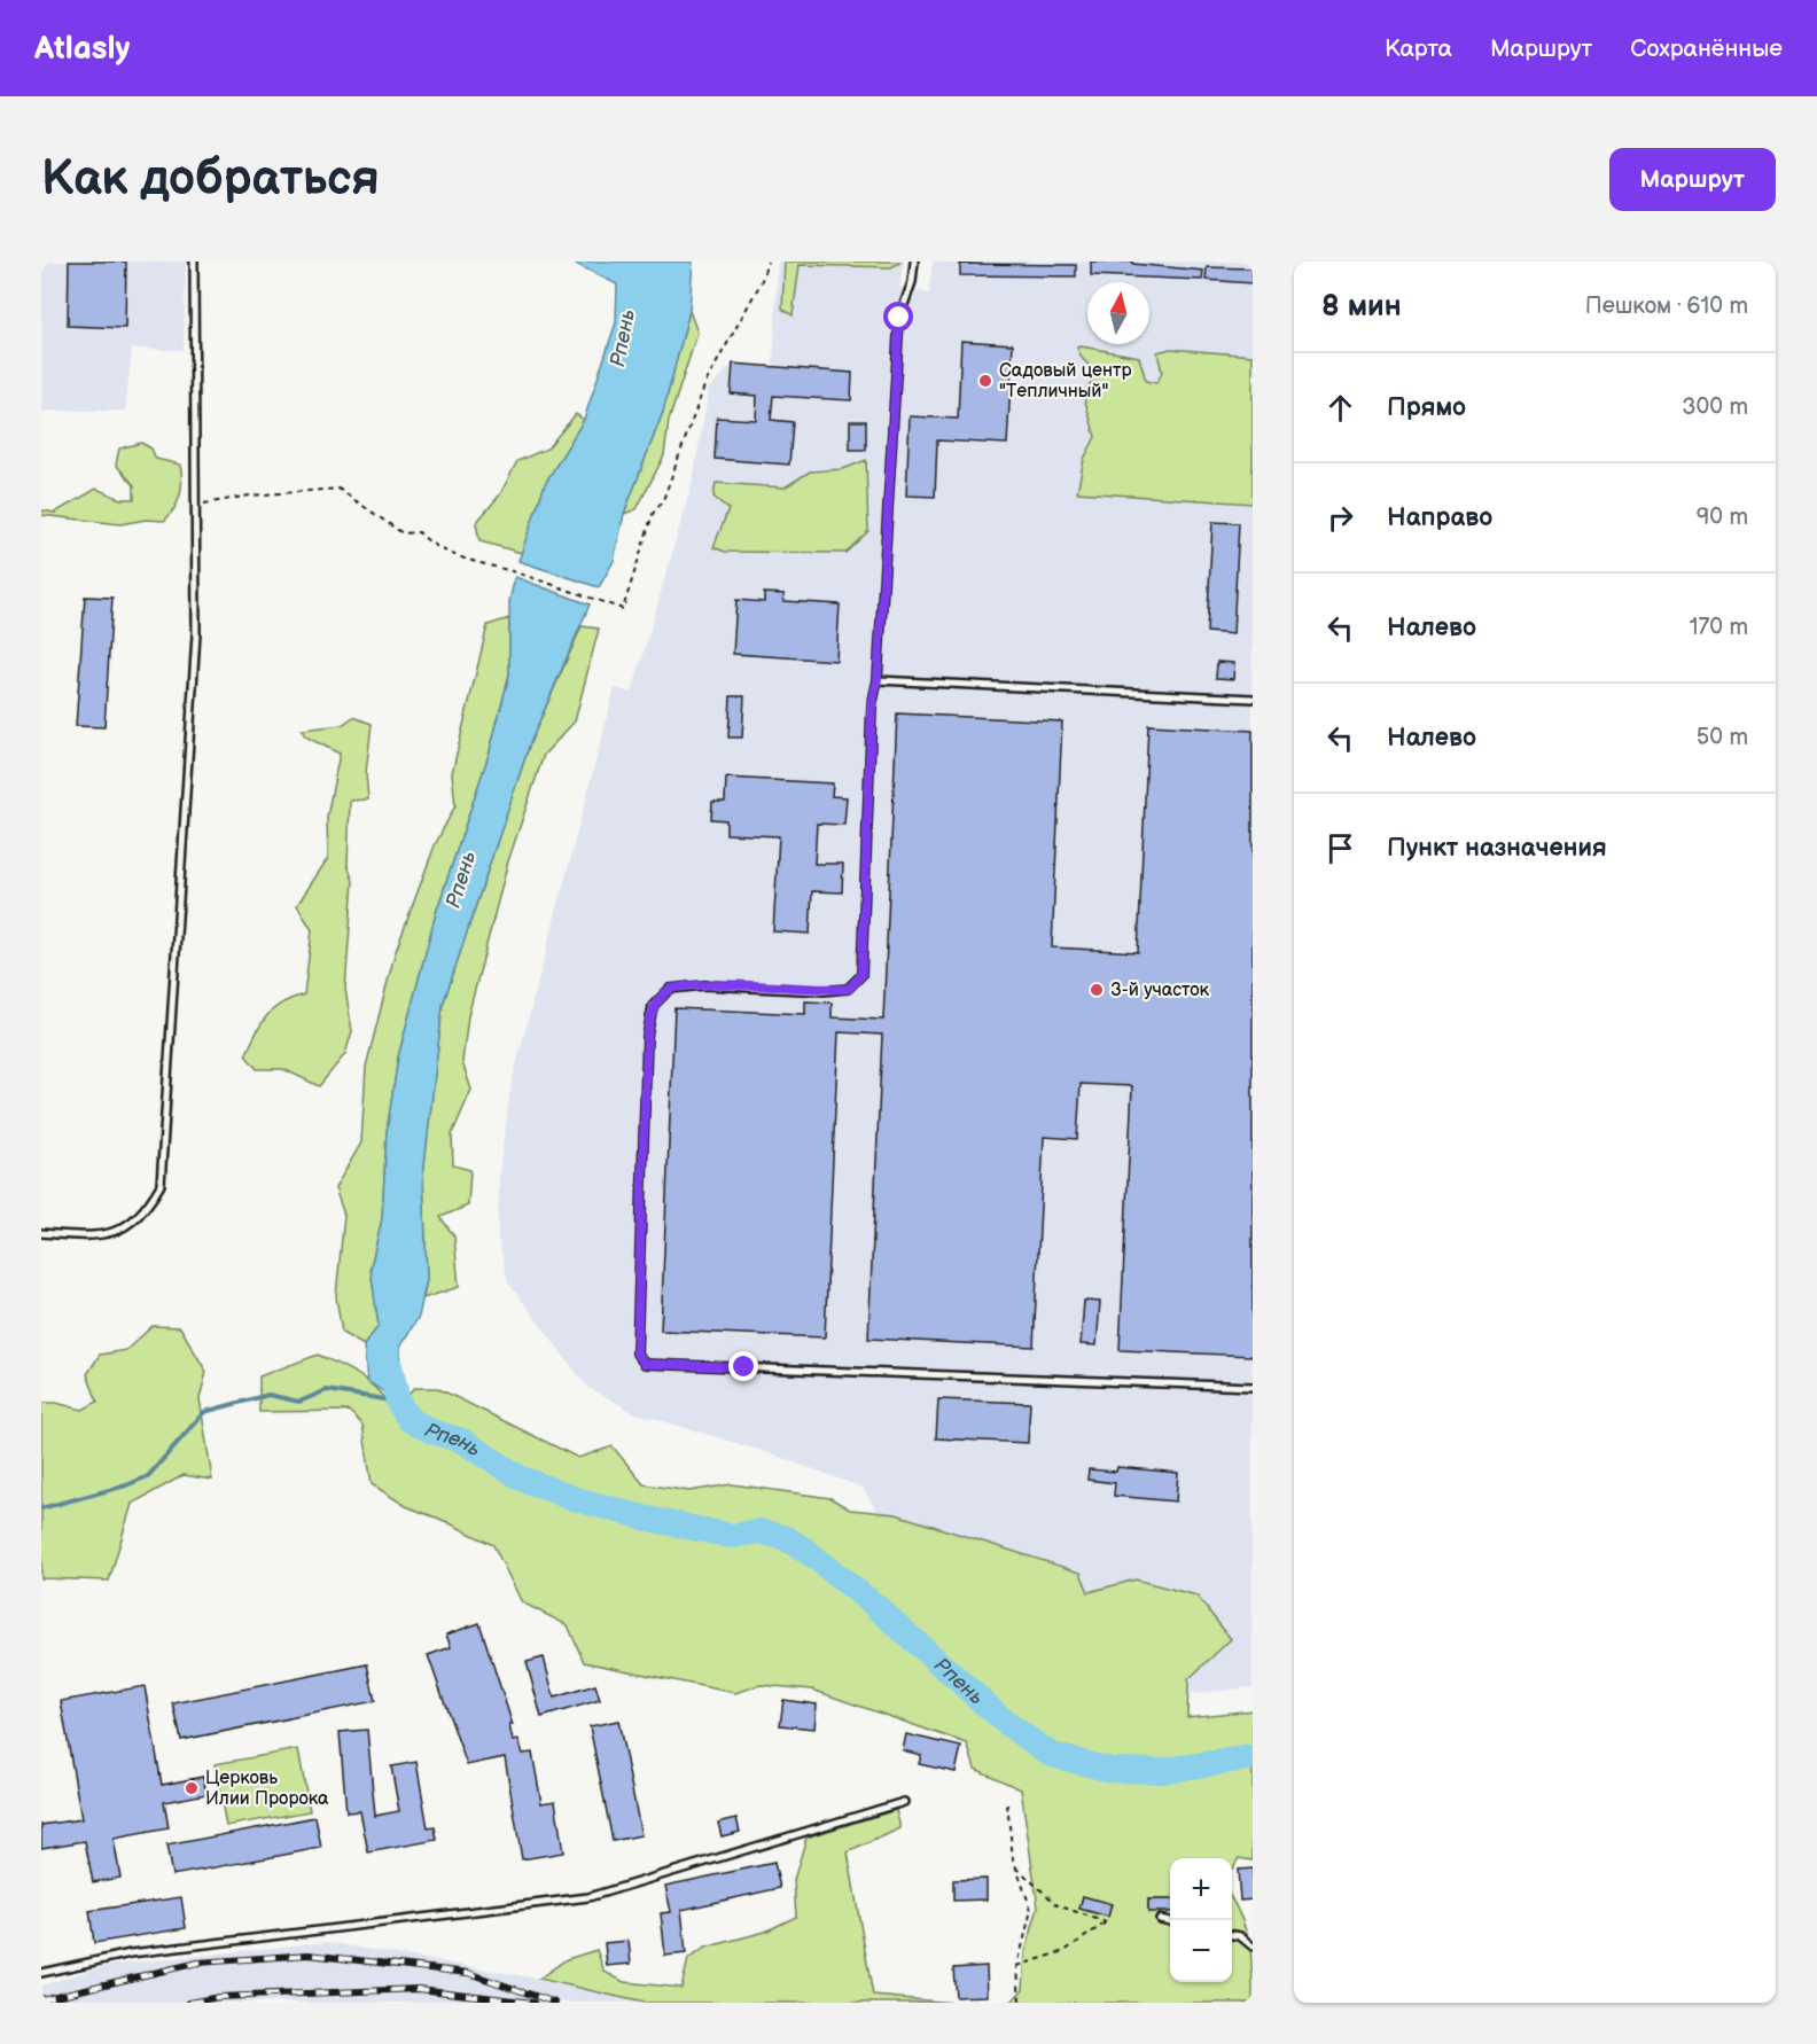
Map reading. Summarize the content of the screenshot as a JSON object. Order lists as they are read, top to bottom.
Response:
{
  "water": ["Рпень"],
  "places": ["Садовый центр \"Тепличный\"", "3-й участок", "Церковь Илии Пророка"],
  "north": "top",
  "page": {
    "header": "Atlasly",
    "nav": ["Карта", "Маршрут", "Сохранённые"],
    "buttons": "Маршрут",
    "title": "Как добраться",
    "heading": ["8 мин", "Пешком · 610 m"],
    "list": [
      ["Прямо", "300 m"],
      ["Направо", "90 m"],
      ["Налево", "170 m"],
      ["Налево", "50 m"],
      "Пункт назначения"
    ],
    "map_buttons": ["+", "−"]
  }
}
